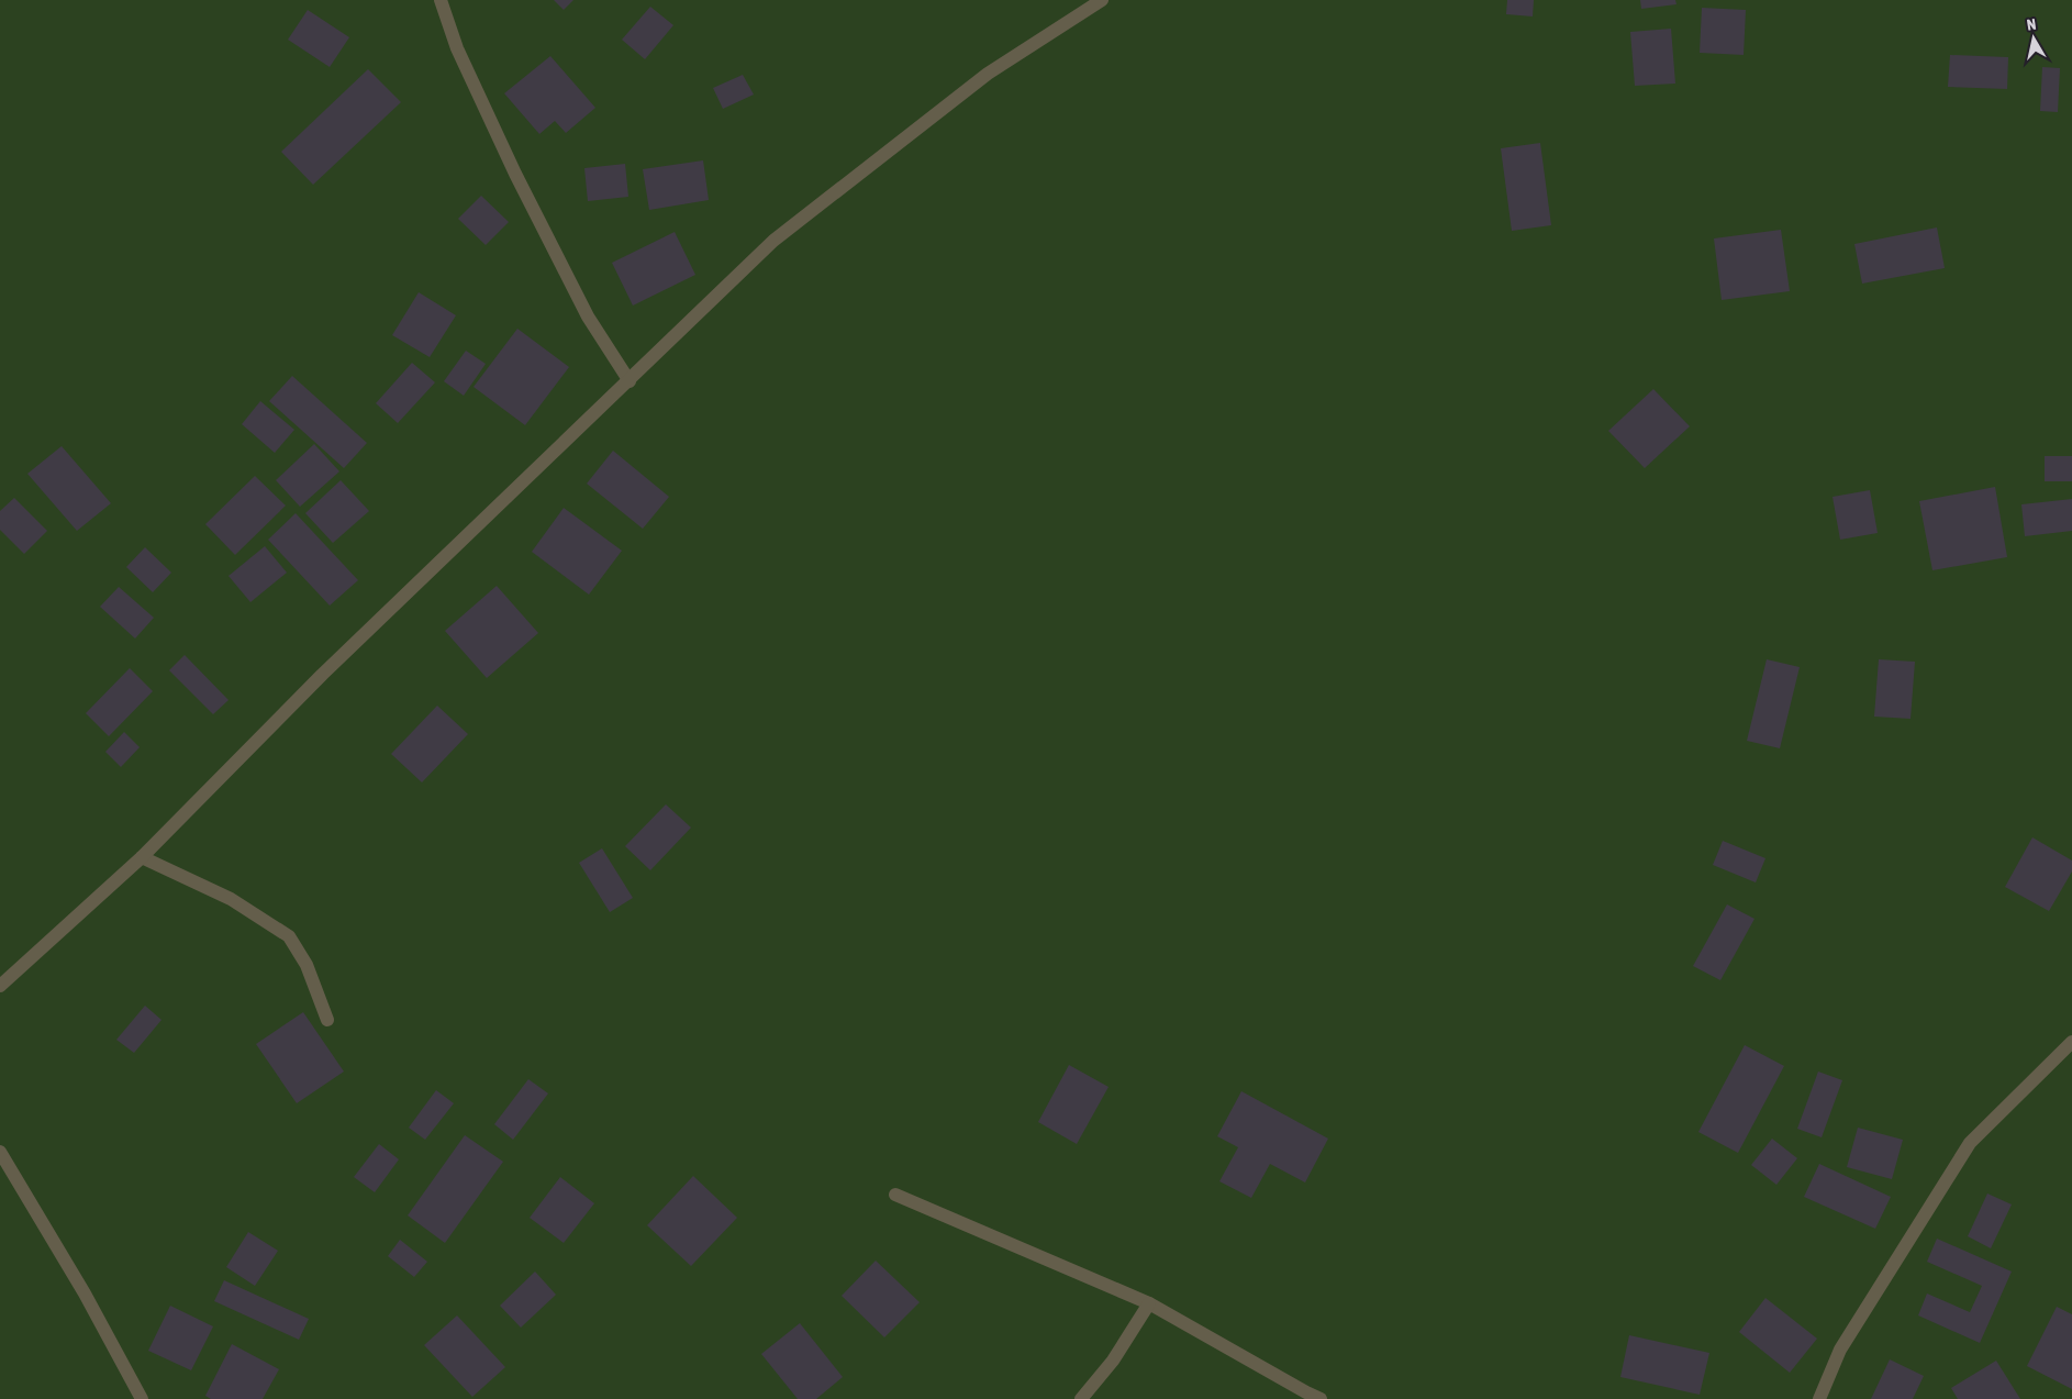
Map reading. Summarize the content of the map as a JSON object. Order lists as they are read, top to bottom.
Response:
{
  "north": "top"
}
